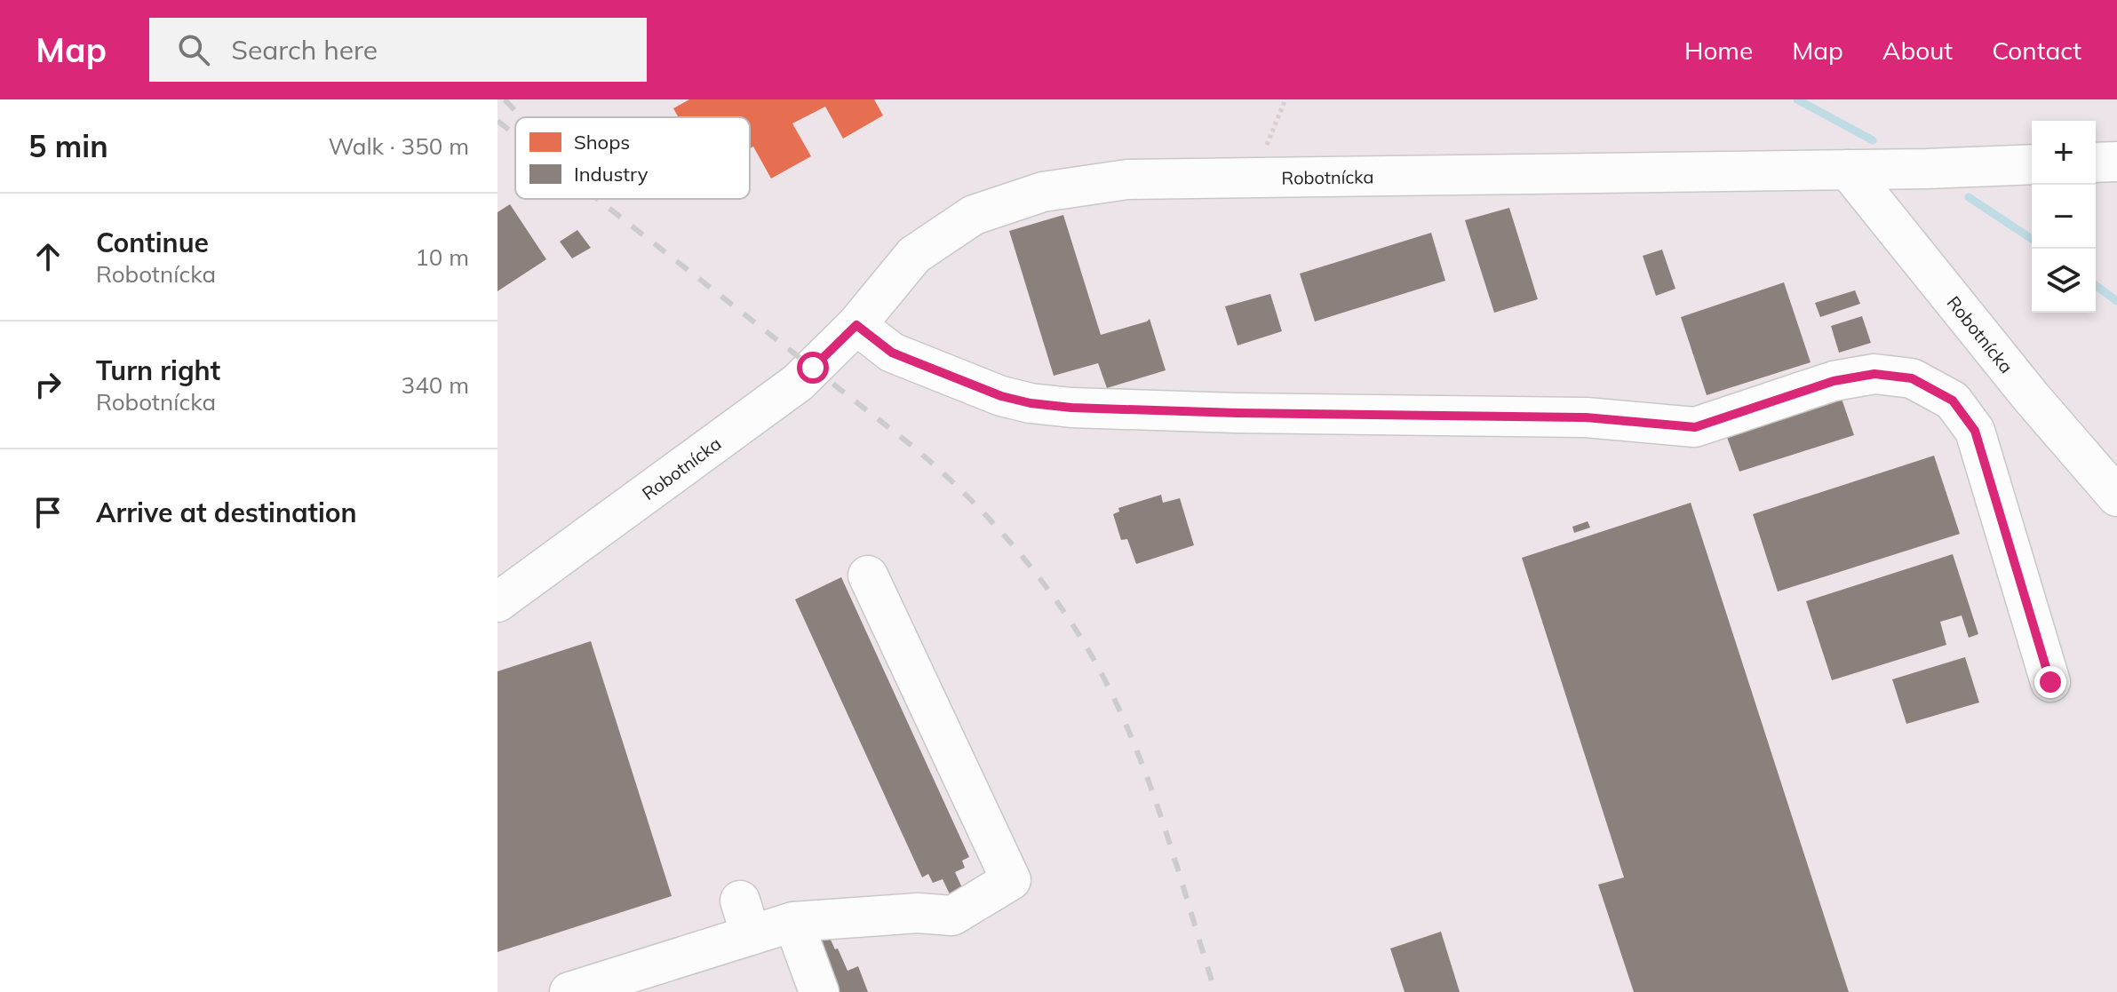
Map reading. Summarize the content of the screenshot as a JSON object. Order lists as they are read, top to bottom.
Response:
{
  "streets": {
    "street": ["Robotnícka"]
  },
  "legend": ["Shops", "Industry"],
  "page": {
    "header": "Map",
    "search": "Search here",
    "nav": [
      "Home",
      "Map",
      "About",
      "Contact"
    ],
    "heading": ["5 min", "Walk · 350 m"],
    "map_buttons": ["+", "−"],
    "list": [
      ["Continue", "Robotnícka", "10 m"],
      ["Turn right", "Robotnícka", "340 m"],
      "Arrive at destination"
    ]
  }
}
